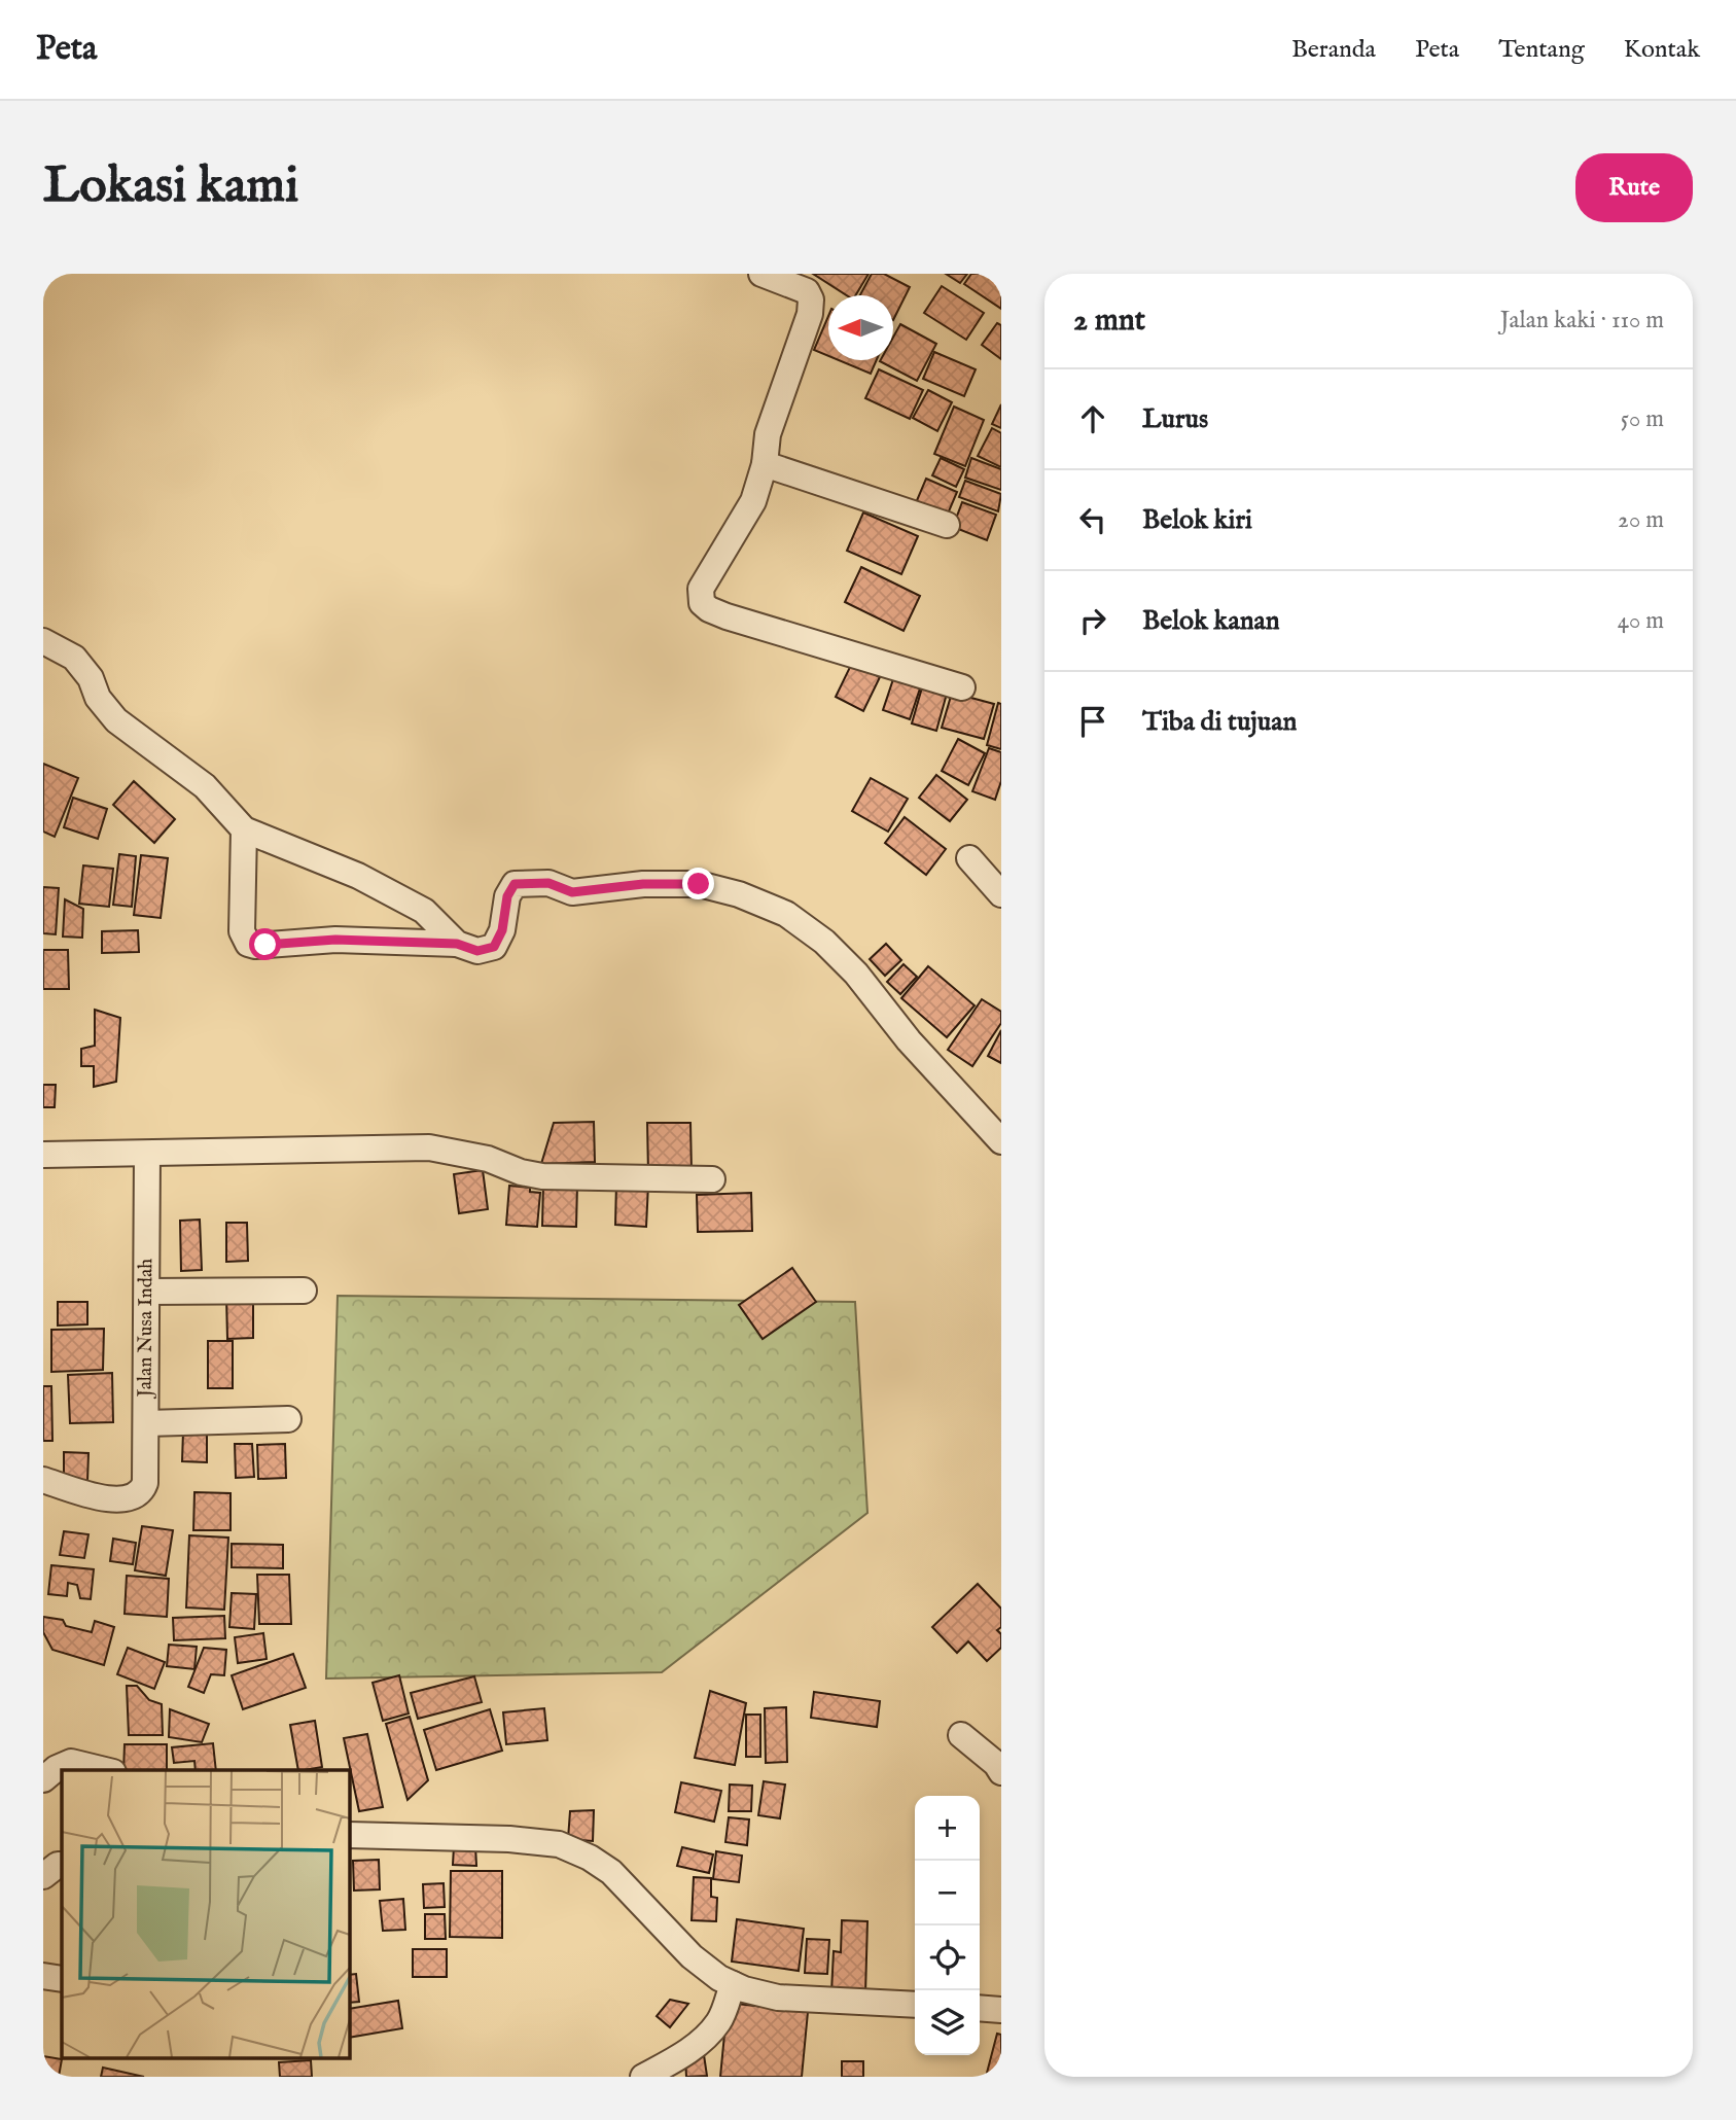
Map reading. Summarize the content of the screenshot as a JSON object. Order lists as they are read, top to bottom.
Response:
{
  "streets": {
    "street": ["Jalan Nusa Indah"]
  },
  "north": "left",
  "page": {
    "header": "Peta",
    "nav": [
      "Beranda",
      "Peta",
      "Tentang",
      "Kontak"
    ],
    "buttons": "Rute",
    "title": "Lokasi kami",
    "heading": ["2 mnt", "Jalan kaki · 110 m"],
    "list": [
      ["Lurus", "50 m"],
      ["Belok kiri", "20 m"],
      ["Belok kanan", "40 m"],
      "Tiba di tujuan"
    ],
    "map_buttons": ["+", "−"]
  }
}
